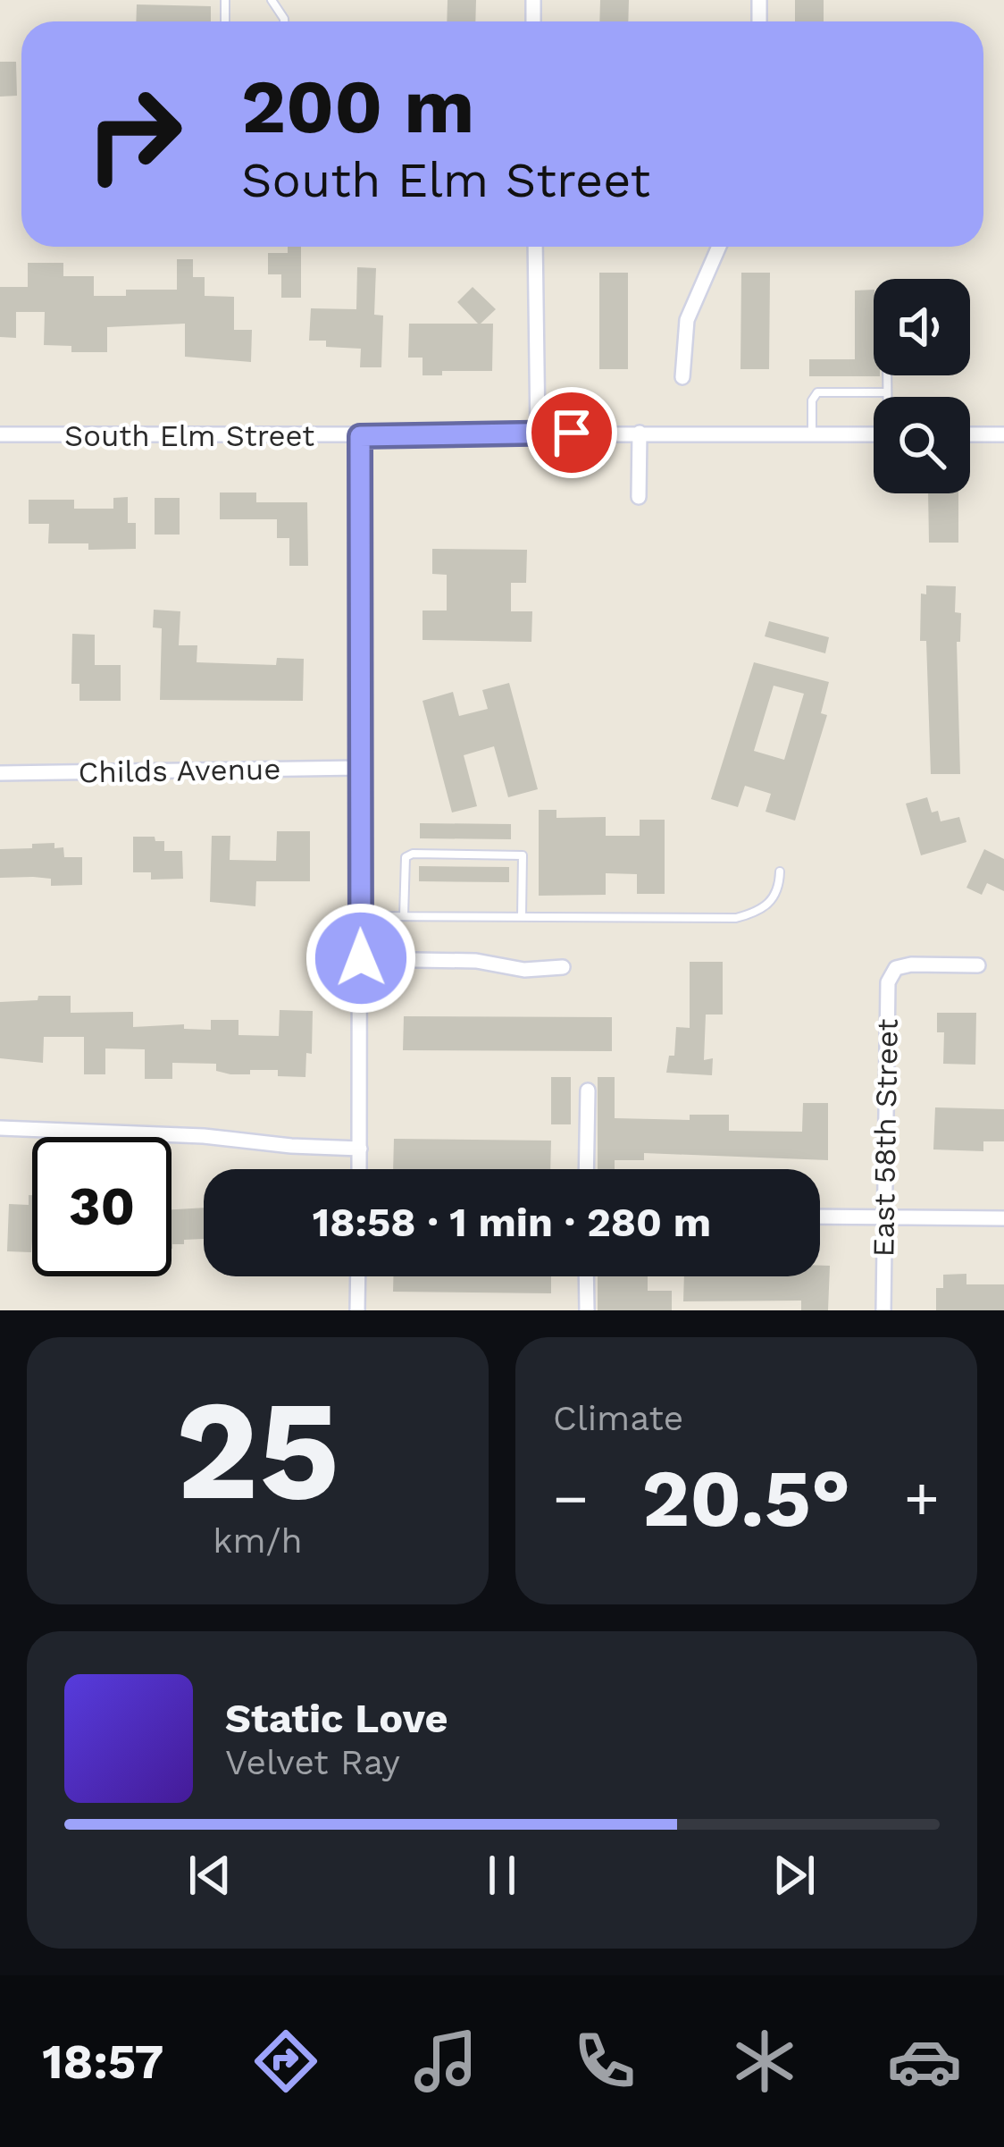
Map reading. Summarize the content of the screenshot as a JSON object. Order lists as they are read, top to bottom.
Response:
{
  "streets": {
    "street": ["South Elm Street", "Childs Avenue", "East 58th Street"]
  },
  "page": {
    "turn": ["200 m", "South Elm Street"],
    "limit": "30",
    "trip": "18:58 · 1 min · 280 m",
    "tile": [
      ["25", "km/h"],
      "Climate"
    ],
    "heat": ["−", "20.5°", "+"],
    "song": ["Static Love", "Velvet Ray"],
    "tabs": "18:57"
  }
}
